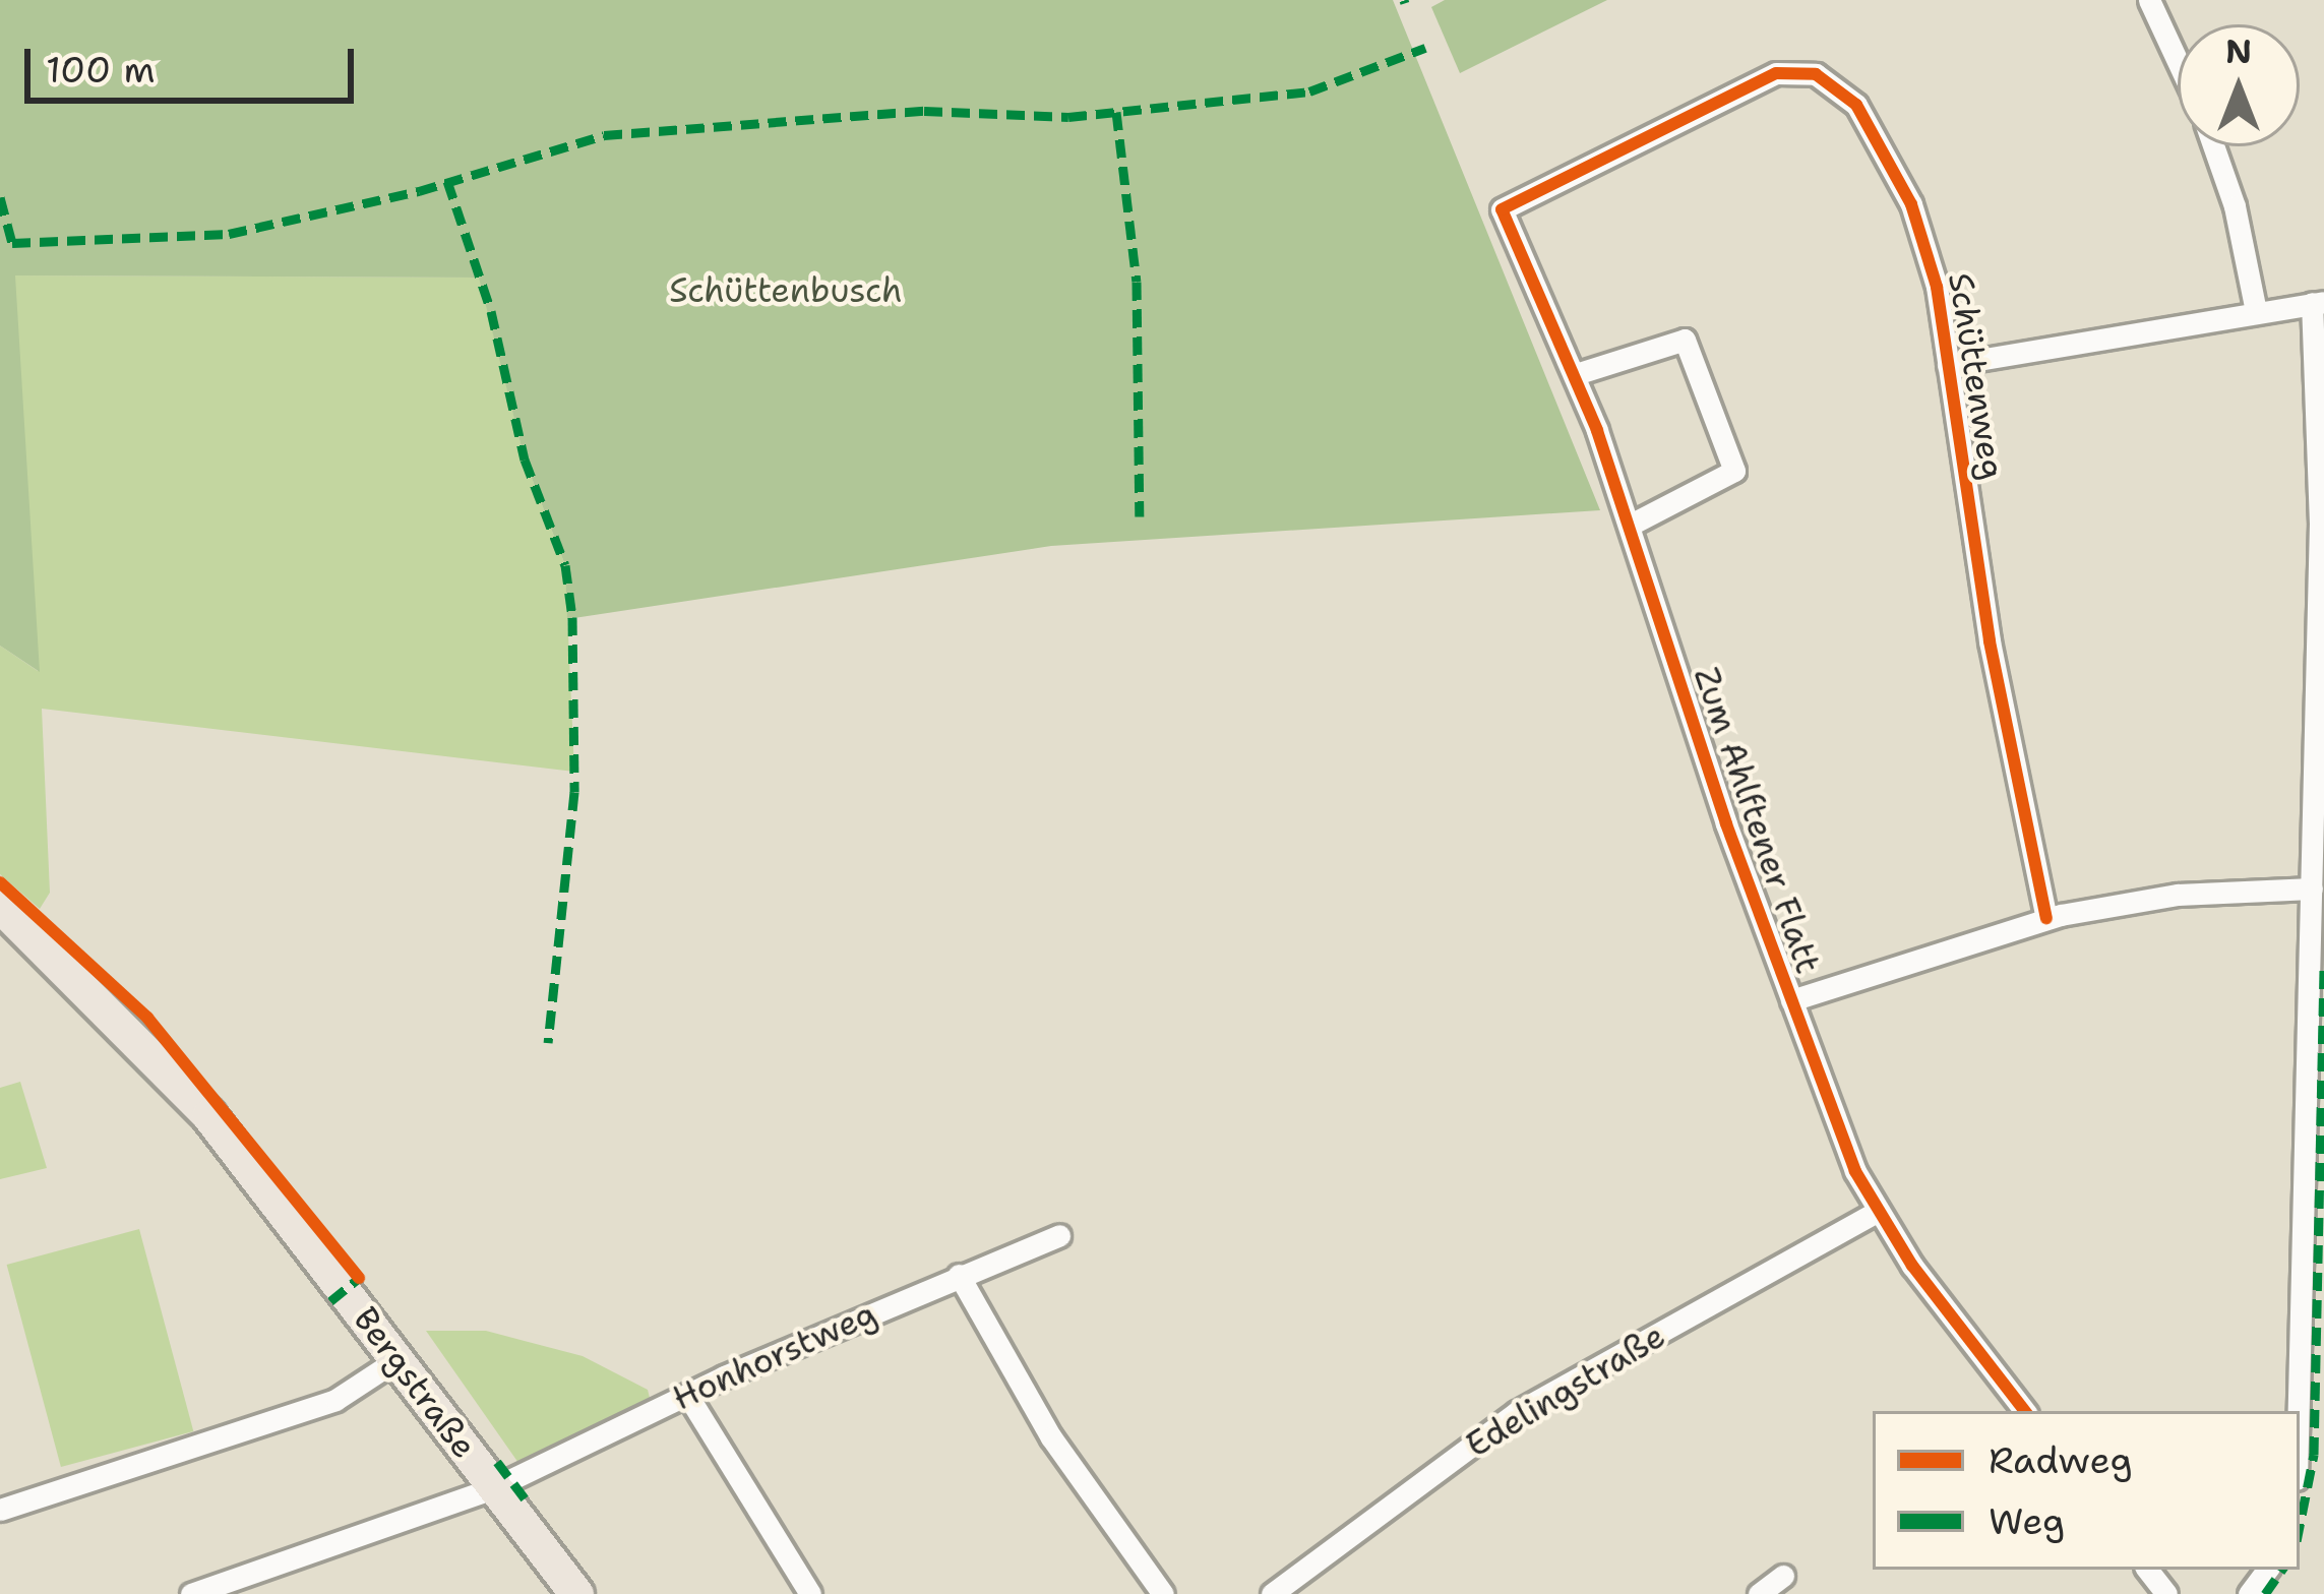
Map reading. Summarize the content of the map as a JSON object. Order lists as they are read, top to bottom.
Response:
{
  "streets": {
    "main road": ["Bergstraße"],
    "street": [
      "Schüttenweg",
      "Zum Ahlftener Flatt",
      "Honhorstweg",
      "Edelingstraße"
    ]
  },
  "crossings": [
    ["Schüttenweg", "Zum Ahlftener Flatt"],
    ["Zum Ahlftener Flatt", "Edelingstraße"],
    ["Honhorstweg", "Bergstraße"]
  ],
  "parks": ["Schüttenbusch"],
  "legend": ["Radweg", "Weg"],
  "scale_bar": "100 m",
  "north": "top"
}
